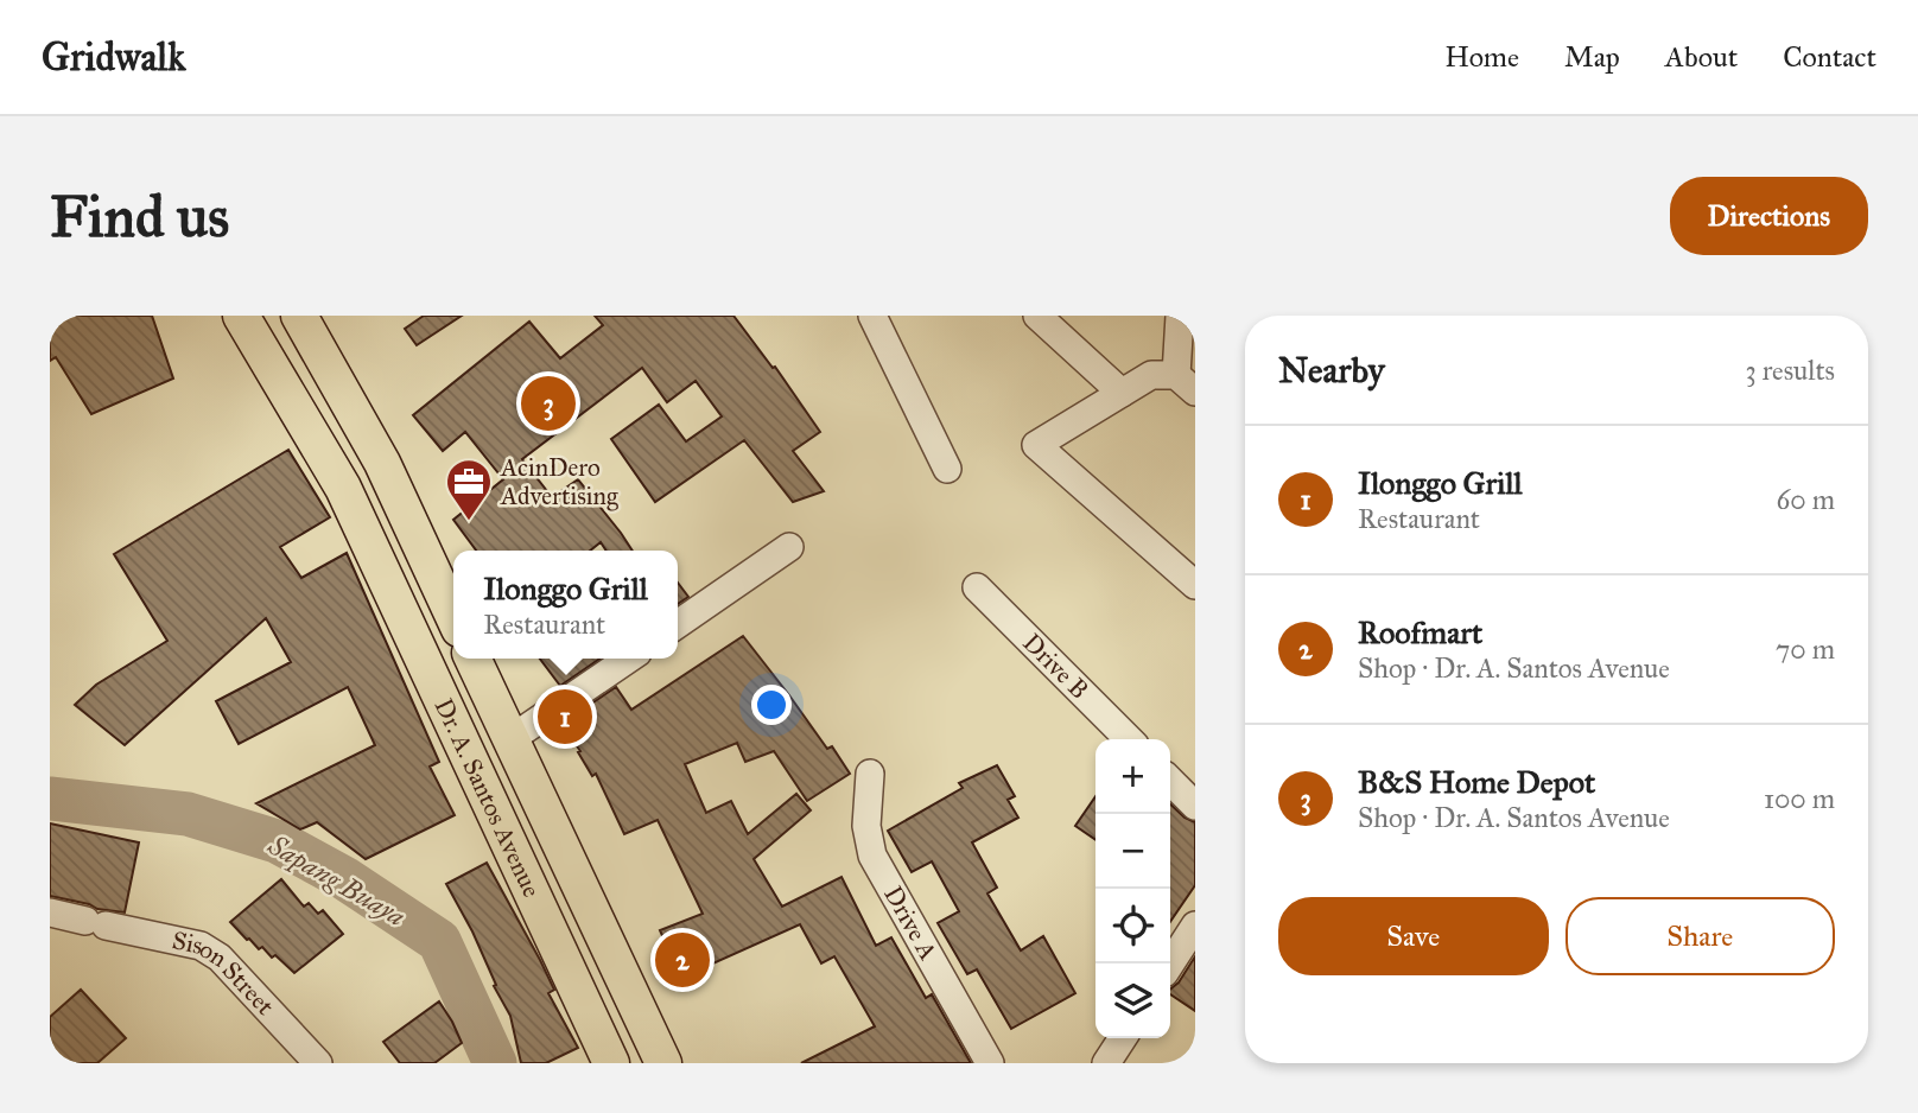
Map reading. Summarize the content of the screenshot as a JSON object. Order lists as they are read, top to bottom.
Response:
{
  "streets": {
    "main road": ["Dr. A. Santos Avenue"],
    "street": ["Drive B", "Drive A", "Sison Street"]
  },
  "water": ["Sapang Buaya"],
  "places": {
    "office": ["AcinDero Advertising"]
  },
  "page": {
    "header": "Gridwalk",
    "nav": [
      "Home",
      "Map",
      "About",
      "Contact"
    ],
    "buttons": [
      "Directions",
      ["Save", "Share"]
    ],
    "title": "Find us",
    "heading": ["Nearby", "3 results"],
    "pins": ["3", "1", "2"],
    "list": [
      {
        "mark": "1",
        "name": "Ilonggo Grill",
        "note": "Restaurant",
        "value": "60 m"
      },
      {
        "mark": "2",
        "name": "Roofmart",
        "note": "Shop · Dr. A. Santos Avenue",
        "value": "70 m"
      },
      {
        "mark": "3",
        "name": "B&S Home Depot",
        "note": "Shop · Dr. A. Santos Avenue",
        "value": "100 m"
      }
    ],
    "popup": ["Ilonggo Grill", "Restaurant"],
    "map_buttons": ["+", "−"]
  }
}
